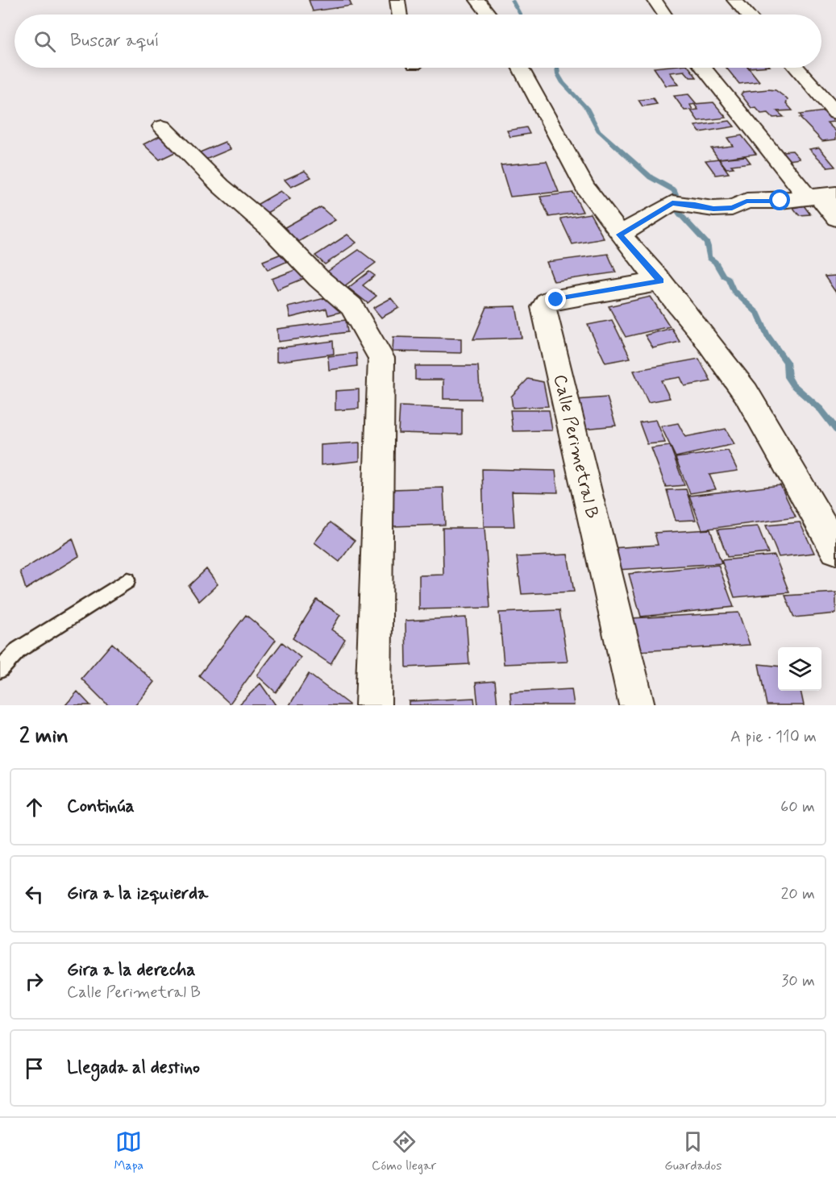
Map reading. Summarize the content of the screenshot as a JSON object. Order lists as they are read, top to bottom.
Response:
{
  "streets": {
    "street": ["Calle Perimetral B"]
  },
  "page": {
    "search": "Buscar aquí",
    "heading": ["2 min", "A pie · 110 m"],
    "list": [
      ["Continúa", "60 m"],
      ["Gira a la izquierda", "20 m"],
      ["Gira a la derecha", "Calle Perimetral B", "30 m"],
      "Llegada al destino"
    ],
    "nav": ["Mapa", "Cómo llegar", "Guardados"]
  }
}
